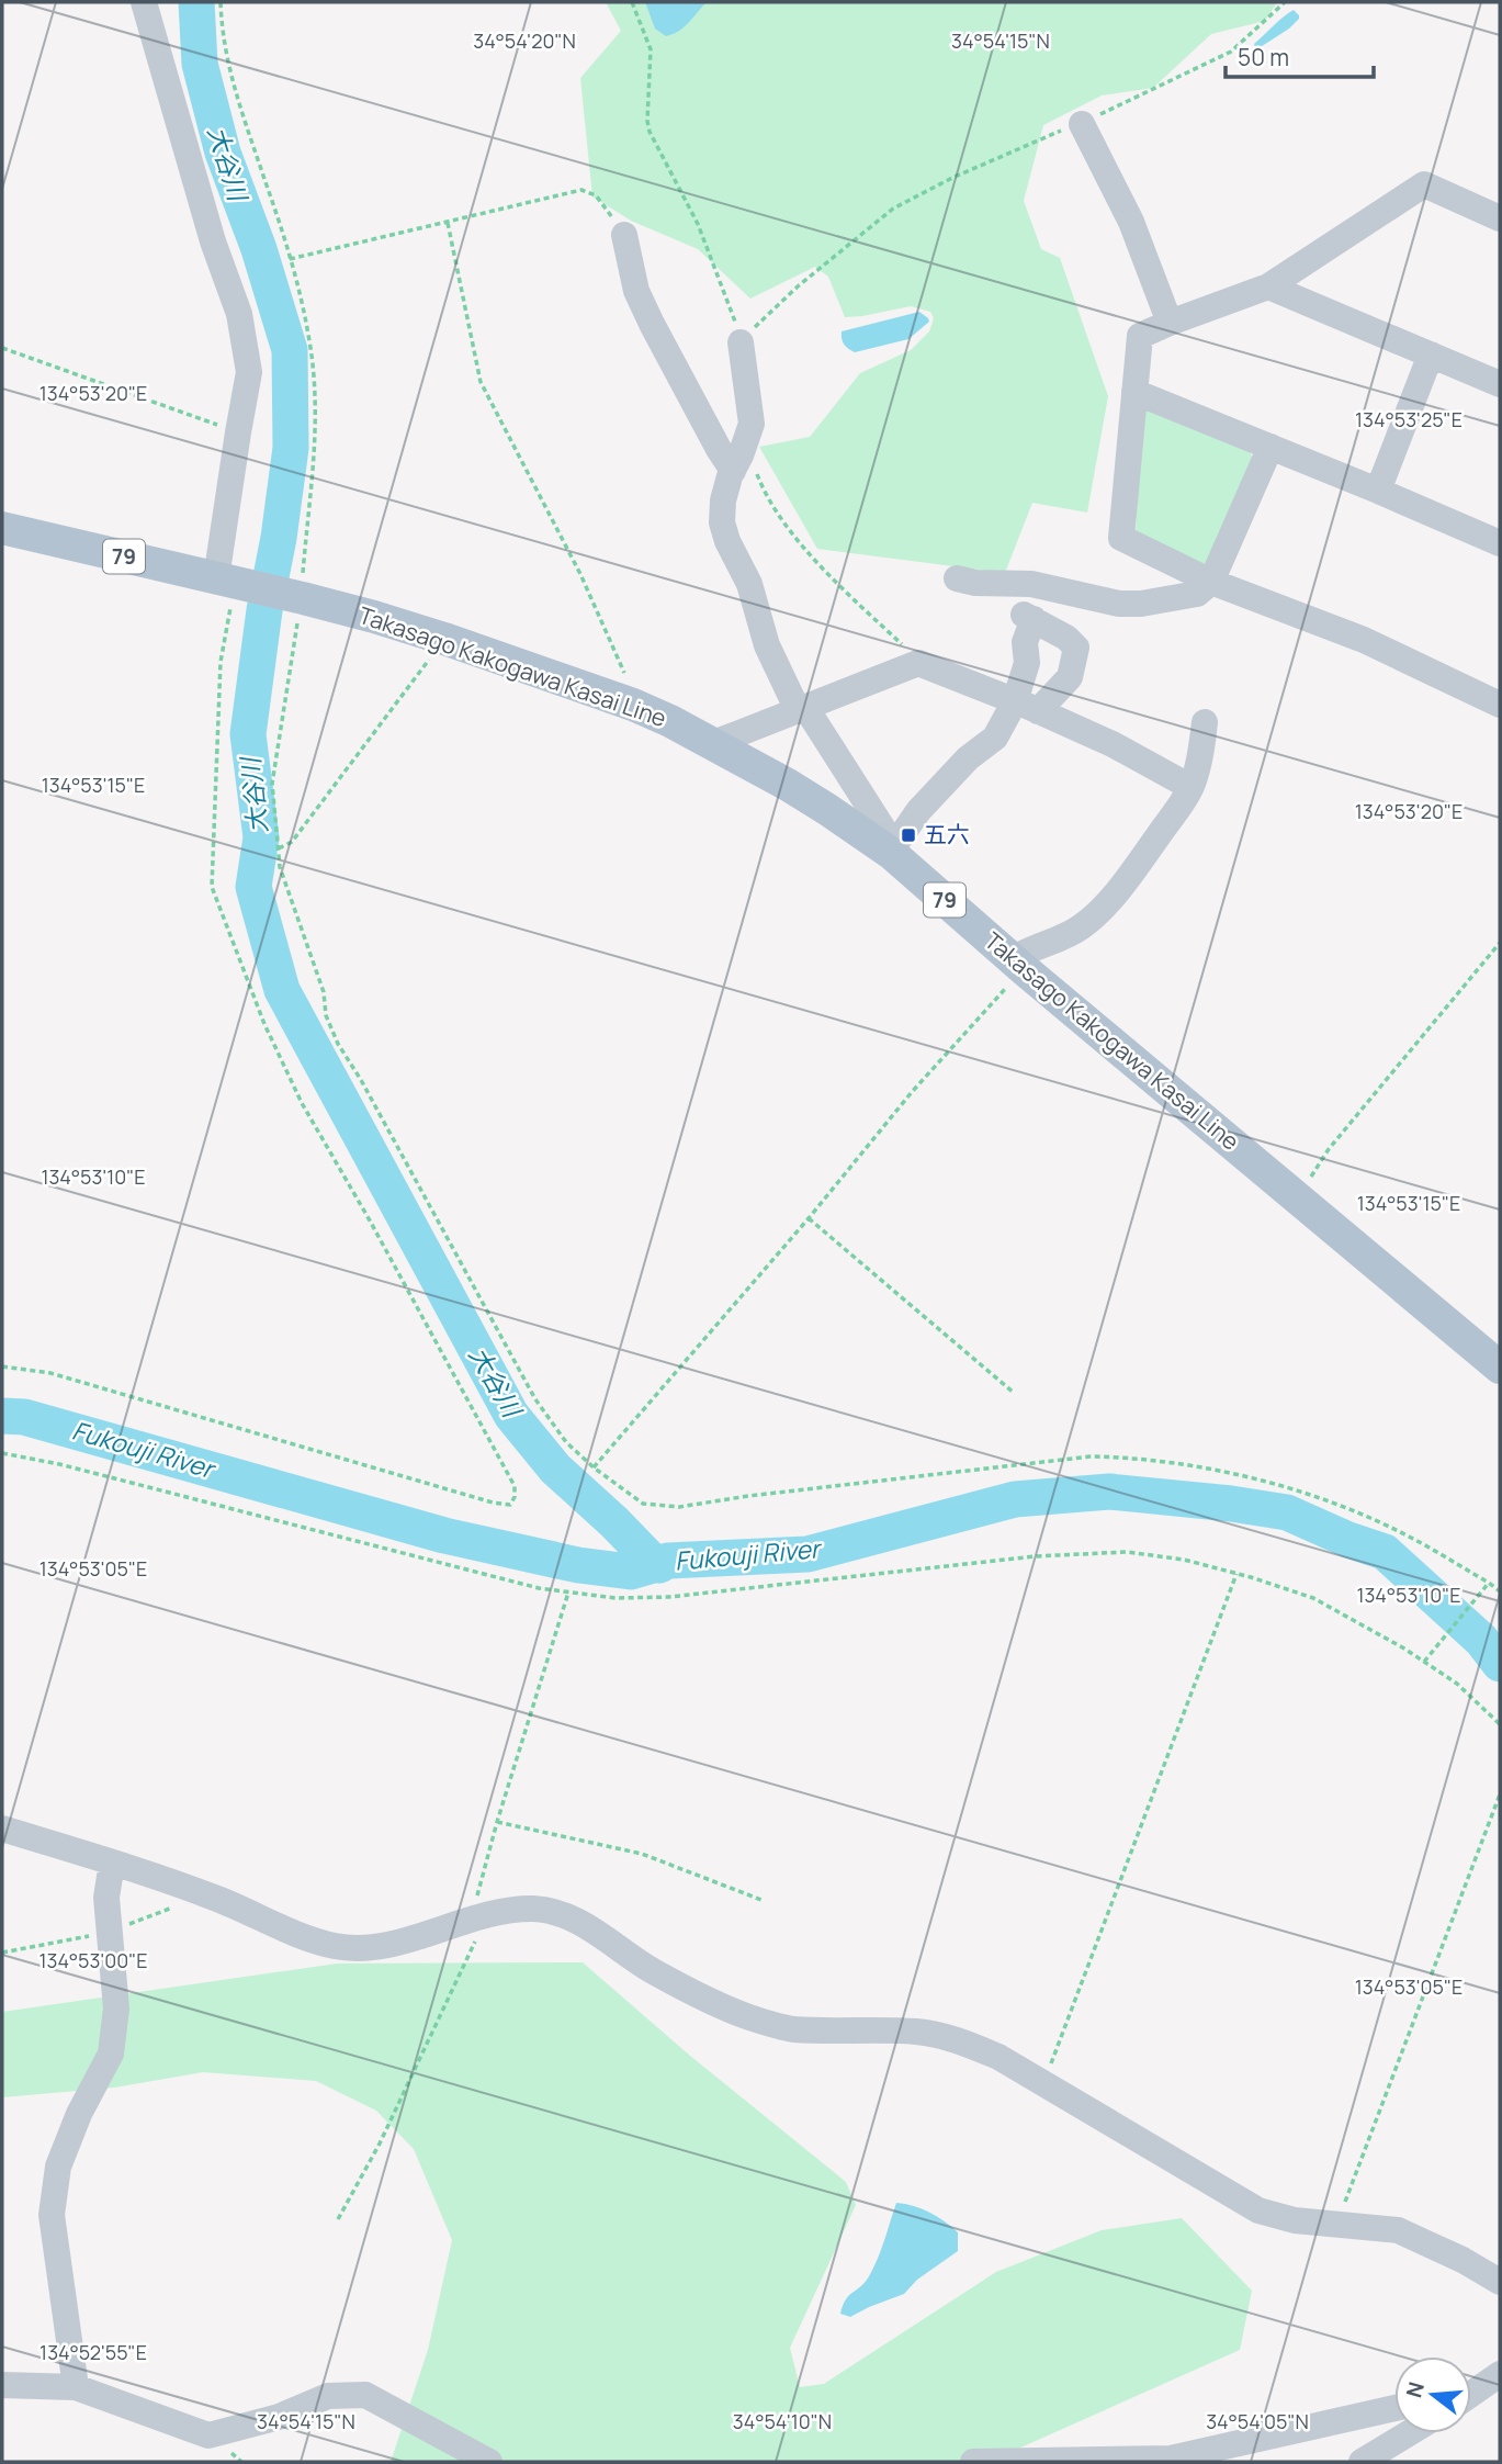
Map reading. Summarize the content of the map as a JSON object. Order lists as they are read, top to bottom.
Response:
{
  "streets": {
    "main road": ["79", "Takasago Kakogawa Kasai Line"]
  },
  "water": ["大谷川", "Fukouji River"],
  "places": {
    "transit": ["五六"]
  },
  "scale_bar": "50 m",
  "north": "left",
  "coordinates": [
    "34°54'20\"N",
    "34°54'15\"N",
    "134°53'20\"E",
    "134°53'25\"E",
    "134°53'15\"E",
    "134°53'10\"E",
    "134°53'05\"E",
    "134°53'00\"E",
    "134°52'55\"E",
    "34°54'10\"N",
    "34°54'05\"N"
  ]
}
